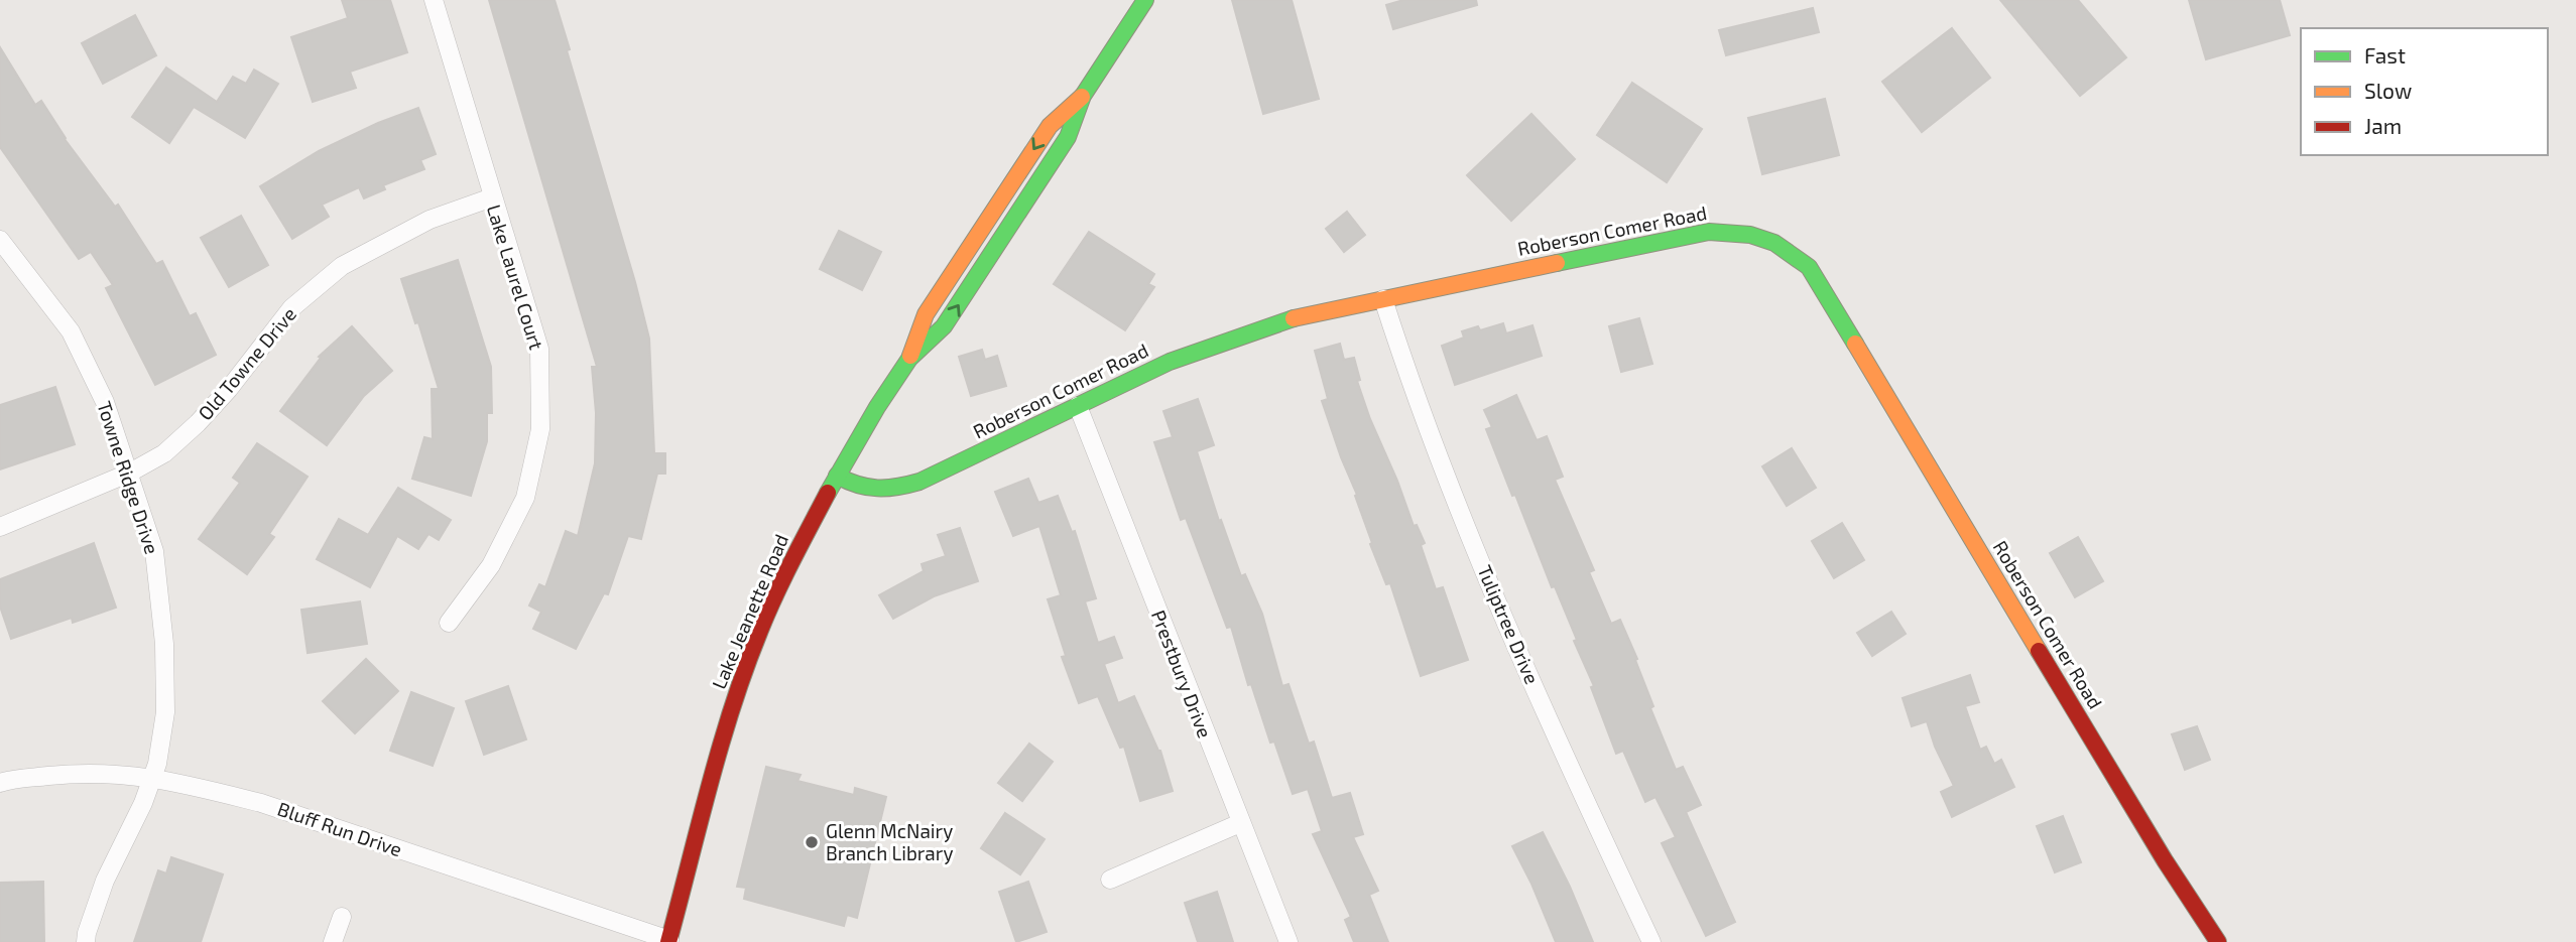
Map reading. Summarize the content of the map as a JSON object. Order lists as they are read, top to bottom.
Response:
{
  "streets": {
    "street": [
      "Roberson Comer Road",
      "Lake Laurel Court",
      "Old Towne Drive",
      "Towne Ridge Drive",
      "Lake Jeanette Road",
      "Tuliptree Drive",
      "Prestbury Drive",
      "Bluff Run Drive"
    ]
  },
  "crossings": [
    ["Roberson Comer Road", "Lake Jeanette Road"],
    ["Roberson Comer Road", "Tuliptree Drive"],
    ["Roberson Comer Road", "Prestbury Drive"],
    ["Lake Laurel Court", "Old Towne Drive"],
    ["Old Towne Drive", "Towne Ridge Drive"],
    ["Towne Ridge Drive", "Bluff Run Drive"],
    ["Lake Jeanette Road", "Bluff Run Drive"]
  ],
  "places": ["Glenn McNairy Branch Library"],
  "legend": ["Fast", "Slow", "Jam"]
}
